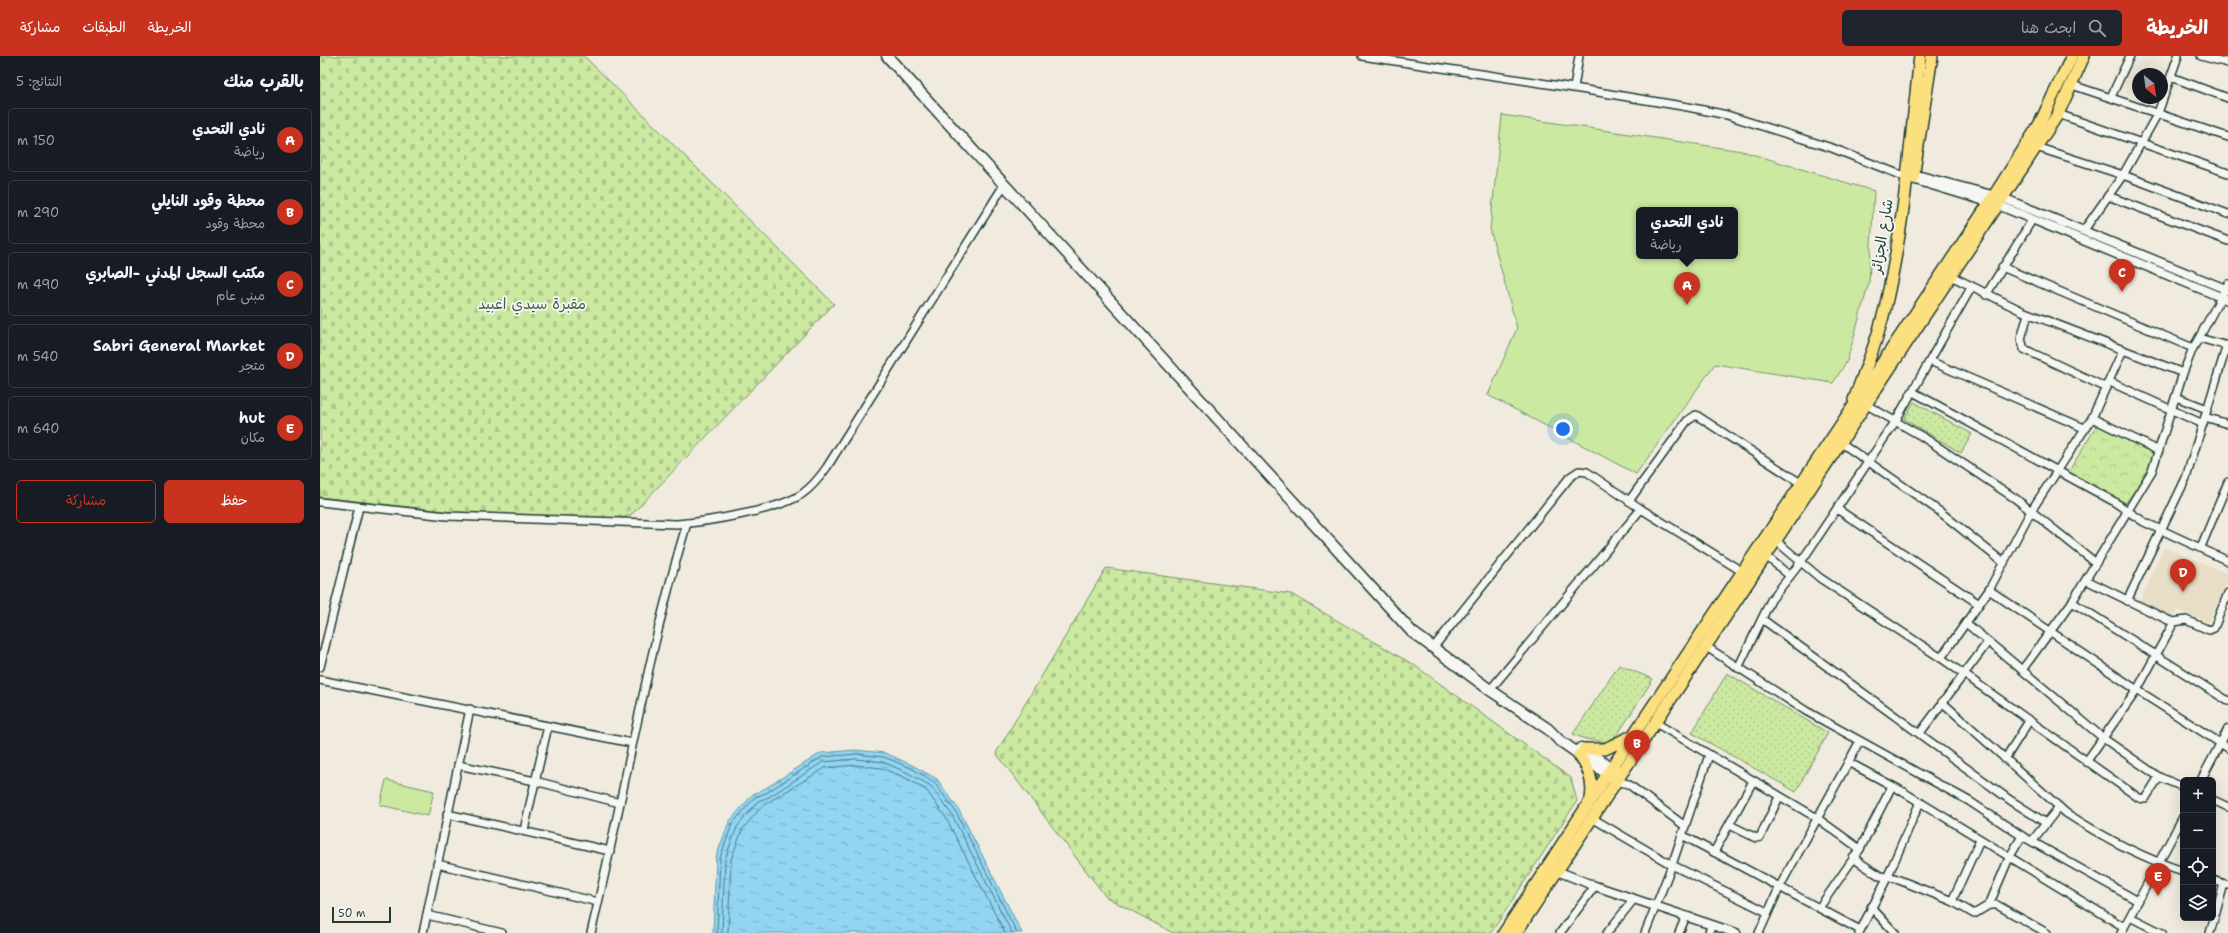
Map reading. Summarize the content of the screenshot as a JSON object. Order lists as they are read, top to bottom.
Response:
{
  "streets": {
    "main road": ["شارع الجزائر"]
  },
  "parks": ["مقبرة سيدي اعبيد"],
  "scale_bar": "50 m",
  "north": "bottom right",
  "page": {
    "header": "الخريطة",
    "search": "ابحث هنا",
    "nav": ["الخريطة", "الطبقات", "مشاركة"],
    "heading": ["بالقرب منك", "النتائج: 5"],
    "list": [
      {
        "mark": "A",
        "name": "نادي التحدي",
        "note": "رياضة",
        "value": "150 m"
      },
      {
        "mark": "B",
        "name": "محطة وقود النايلي",
        "note": "محطة وقود",
        "value": "290 m"
      },
      {
        "mark": "C",
        "name": "مكتب السجل المدني -الصابري",
        "note": "مبنى عام",
        "value": "490 m"
      },
      {
        "mark": "D",
        "name": "Sabri General Market",
        "note": "متجر",
        "value": "540 m"
      },
      {
        "mark": "E",
        "name": "hut",
        "note": "مكان",
        "value": "640 m"
      }
    ],
    "popup": ["نادي التحدي", "رياضة"],
    "pins": [
      "C",
      "A",
      "D",
      "B",
      "E"
    ],
    "buttons": ["حفظ", "مشاركة"],
    "map_buttons": ["+", "−"],
    "scale": "50 m"
  }
}
